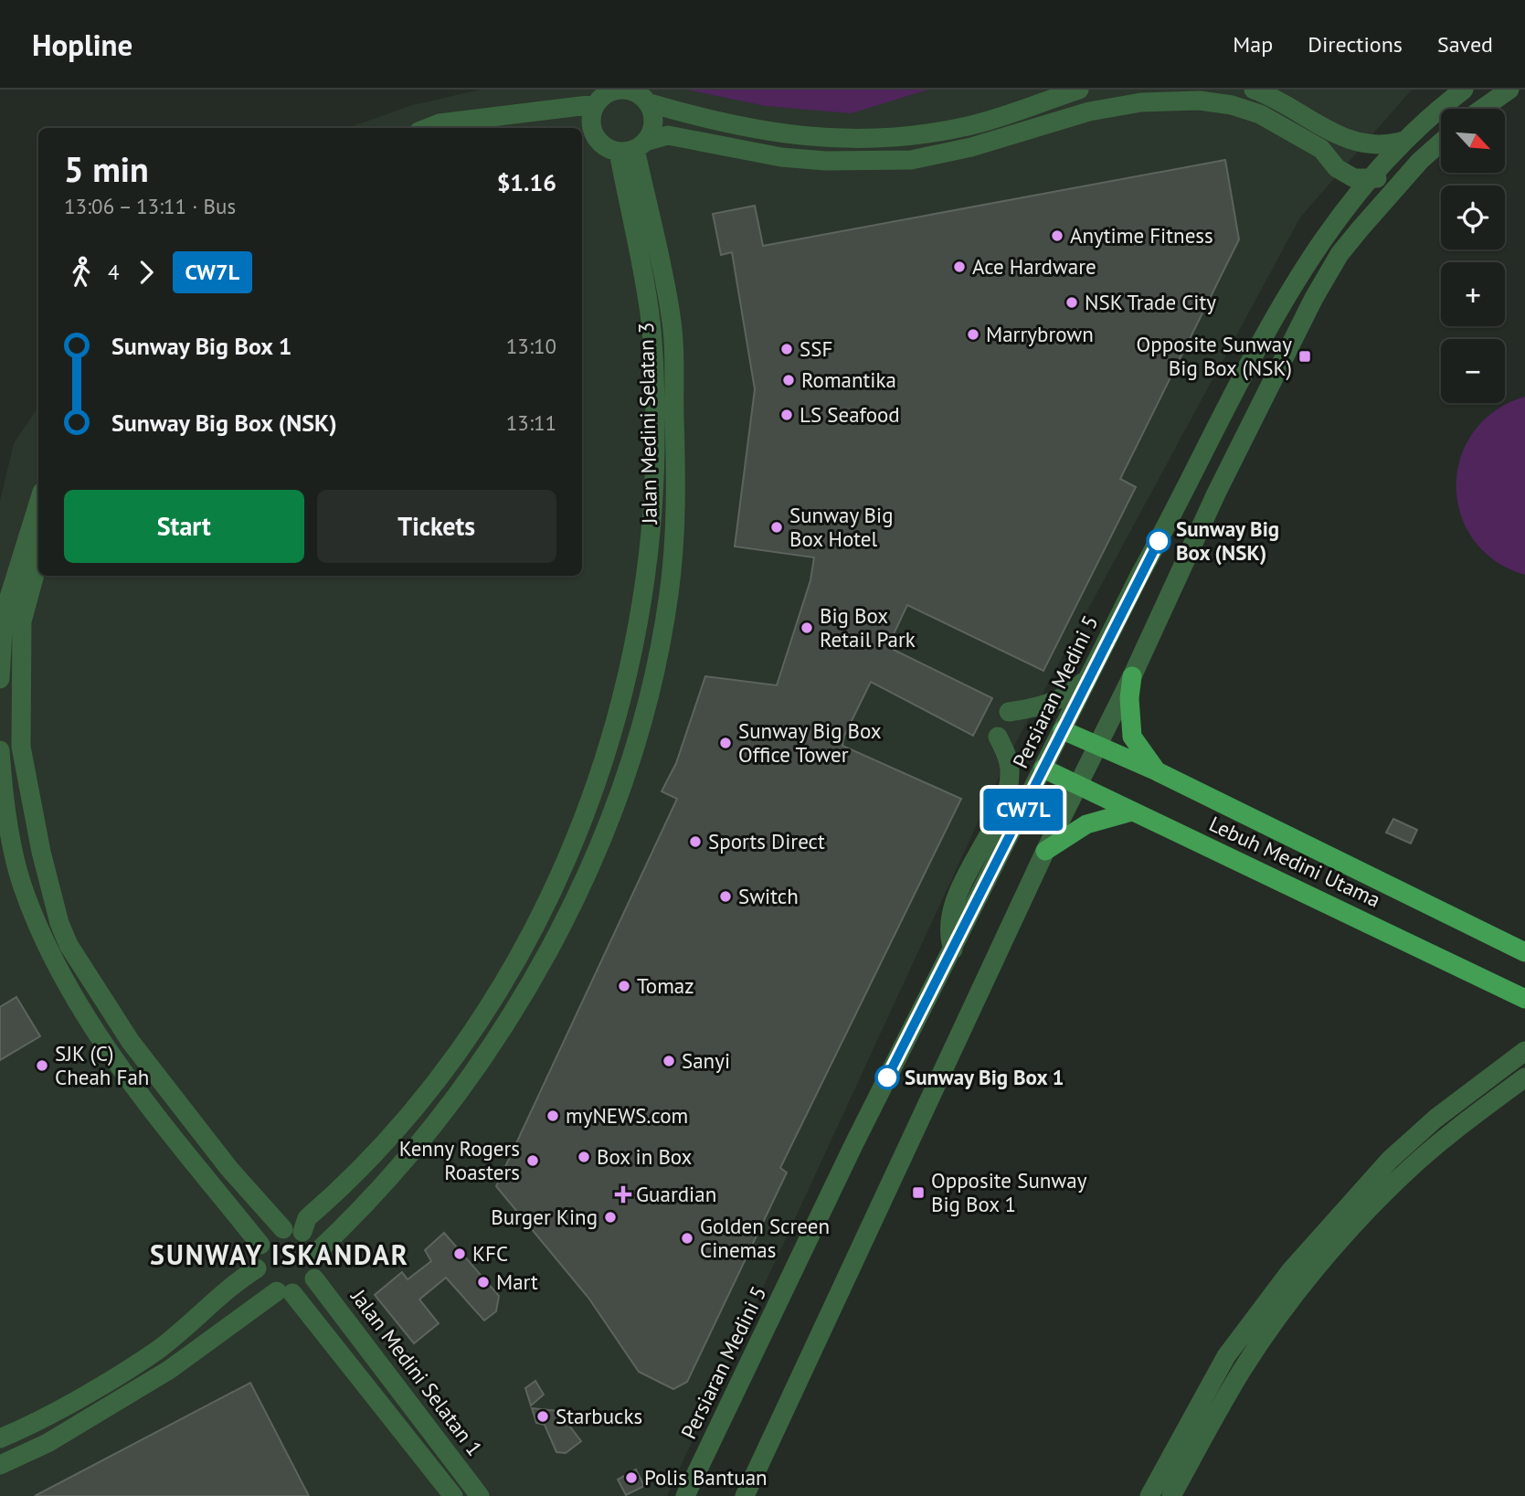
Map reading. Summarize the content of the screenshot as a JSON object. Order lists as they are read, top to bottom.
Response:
{
  "streets": {
    "main road": ["Lebuh Medini Utama"],
    "street": ["Jalan Medini Selatan 3", "Persiaran Medini 5", "Jalan Medini Selatan 1"]
  },
  "crossings": [
    ["Jalan Medini Selatan 3", "Jalan Medini Selatan 1"],
    ["Persiaran Medini 5", "Lebuh Medini Utama"]
  ],
  "districts": ["SUNWAY ISKANDAR"],
  "places": {
    "other": [
      "Anytime Fitness",
      "Ace Hardware",
      "NSK Trade City",
      "Marrybrown",
      "SSF",
      "Romantika",
      "LS Seafood",
      "Sunway Big Box Hotel",
      "Sunway Big Box (NSK)",
      "Big Box Retail Park",
      "Sunway Big Box Office Tower",
      "Sports Direct",
      "Switch",
      "Tomaz",
      "Sanyi",
      "SJK (C) Cheah Fah",
      "Sunway Big Box 1",
      "myNEWS.com",
      "Box in Box",
      "Kenny Rogers Roasters",
      "Burger King",
      "Golden Screen Cinemas",
      "KFC",
      "Mart",
      "Starbucks",
      "Polis Bantuan"
    ],
    "transit": ["Opposite Sunway Big Box (NSK)", "Opposite Sunway Big Box 1"],
    "health": ["Guardian"]
  },
  "lines": ["bus line CW7L"],
  "north": "bottom right",
  "page": {
    "header": "Hopline",
    "nav": ["Map", "Directions", "Saved"],
    "on_map": "CW7L",
    "map_buttons": ["+", "−"],
    "heading": ["5 min", "13:06 – 13:11 · Bus", "$1.16"],
    "legs": ["4", "CW7L"],
    "list": [
      {
        "name": "Sunway Big Box 1",
        "value": "13:10"
      },
      {
        "name": "Sunway Big Box (NSK)",
        "value": "13:11"
      }
    ],
    "buttons": ["Start", "Tickets"]
  }
}
